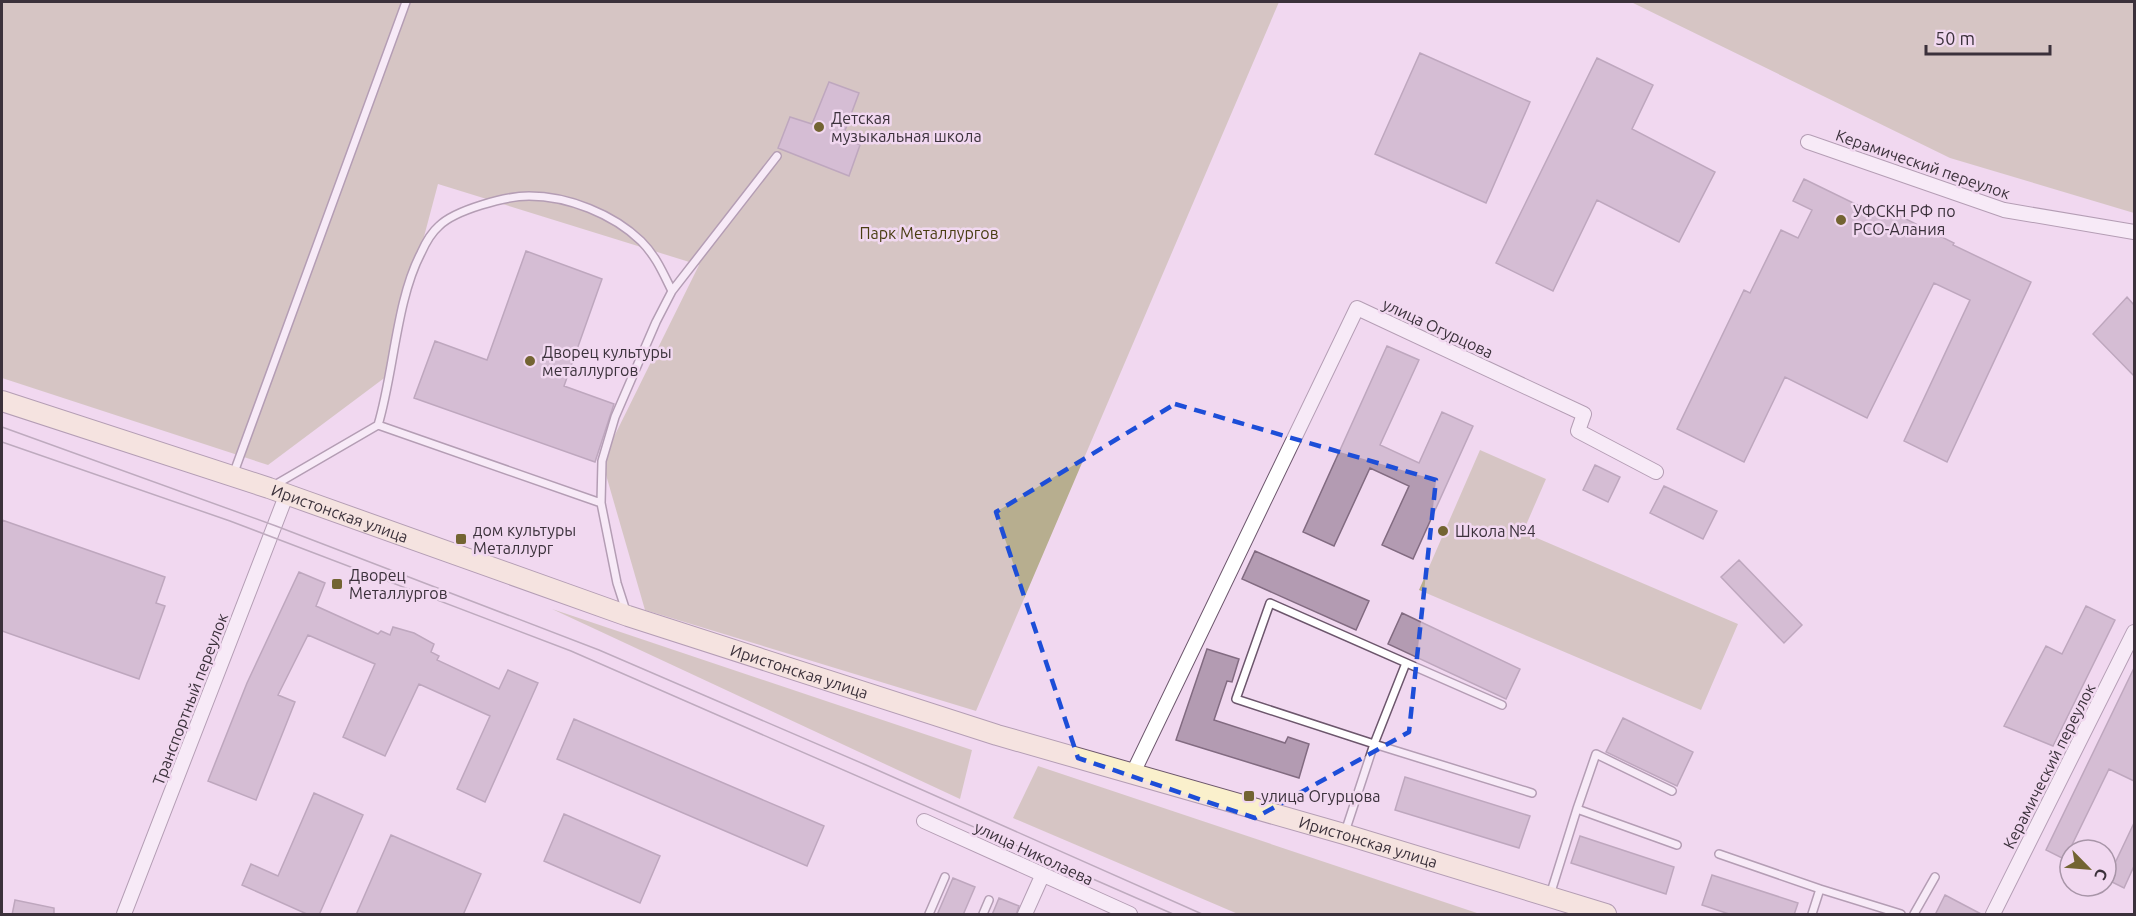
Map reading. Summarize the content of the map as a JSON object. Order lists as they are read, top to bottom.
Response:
{
  "streets": {
    "main road": ["Иристонская улица"],
    "street": [
      "Керамический переулок",
      "улица Огурцова",
      "Транспортный переулок",
      "улица Николаева"
    ]
  },
  "crossings": [
    ["улица Огурцова", "Иристонская улица"],
    ["Иристонская улица", "Транспортный переулок"]
  ],
  "parks": ["Парк Металлургов"],
  "places": {
    "other": [
      "Детская музыкальная школа",
      "УФСКН РФ по РСО-Алания",
      "Дворец культуры металлургов",
      "Школа №4"
    ],
    "transit": ["дом культуры Металлург", "Дворец Металлургов", "улица Огурцова"]
  },
  "scale_bar": "50 m",
  "north": "bottom right"
}
